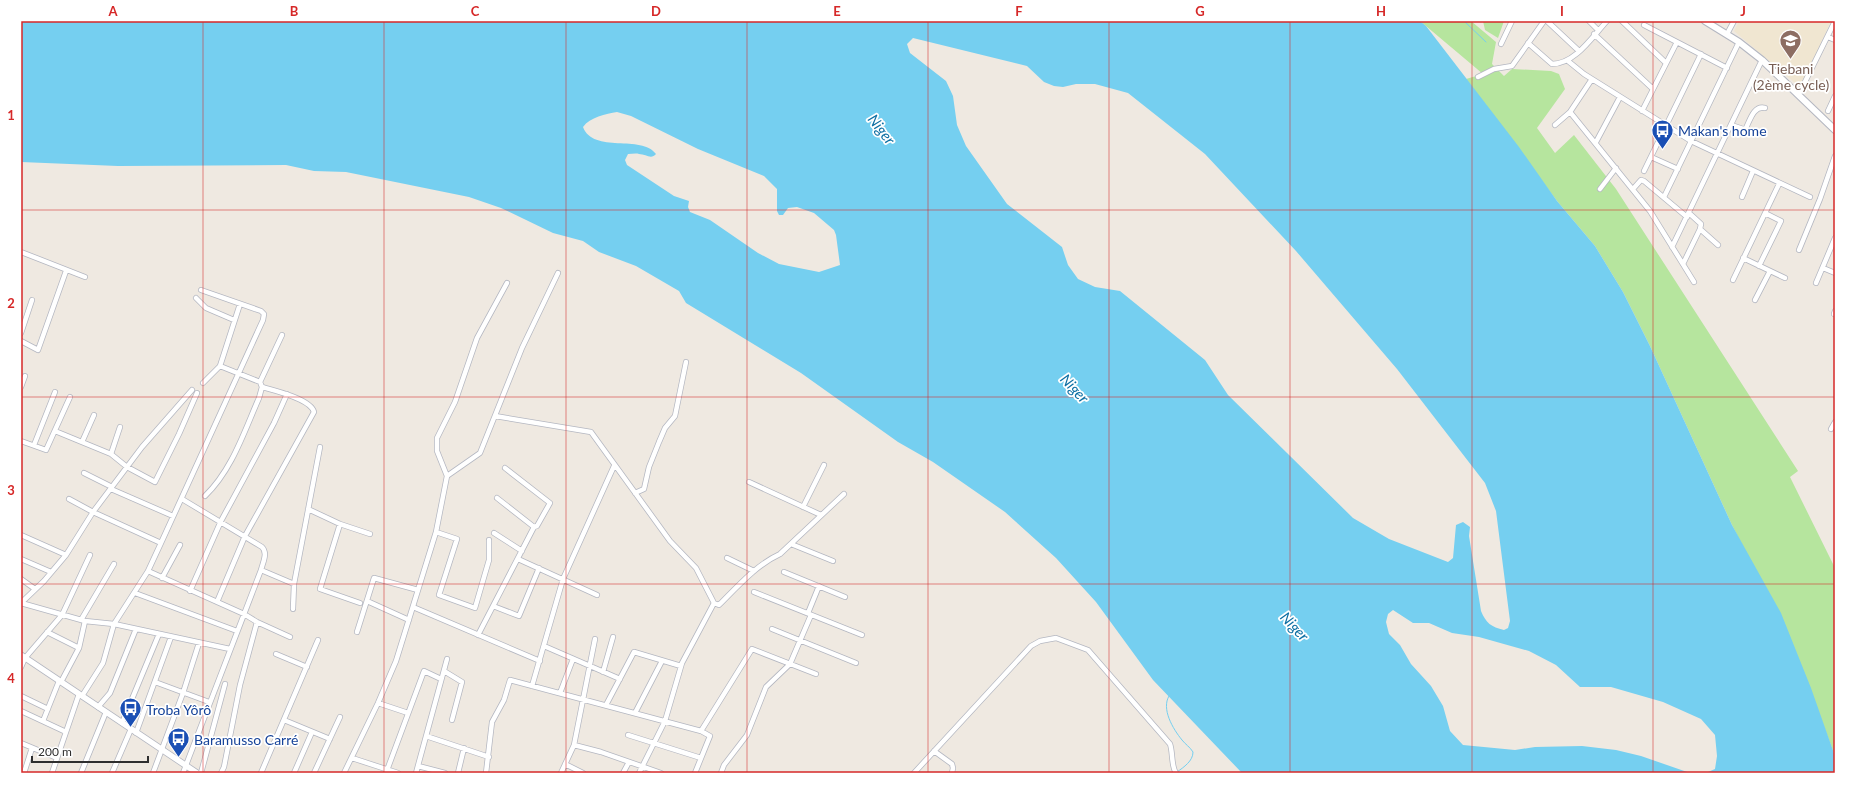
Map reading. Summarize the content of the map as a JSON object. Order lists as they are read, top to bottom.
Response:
{
  "water": ["Niger"],
  "places": {
    "school or university": ["Tiebani (2ème cycle)"],
    "bus stop": ["Makan's home", "Troba Yôrô", "Baramusso Carré"]
  },
  "scale_bar": "200 m",
  "grid": {
    "columns": [
      "A",
      "B",
      "C",
      "D",
      "E",
      "F",
      "G",
      "H",
      "I",
      "J"
    ],
    "rows": [
      "1",
      "2",
      "3",
      "4"
    ]
  }
}
